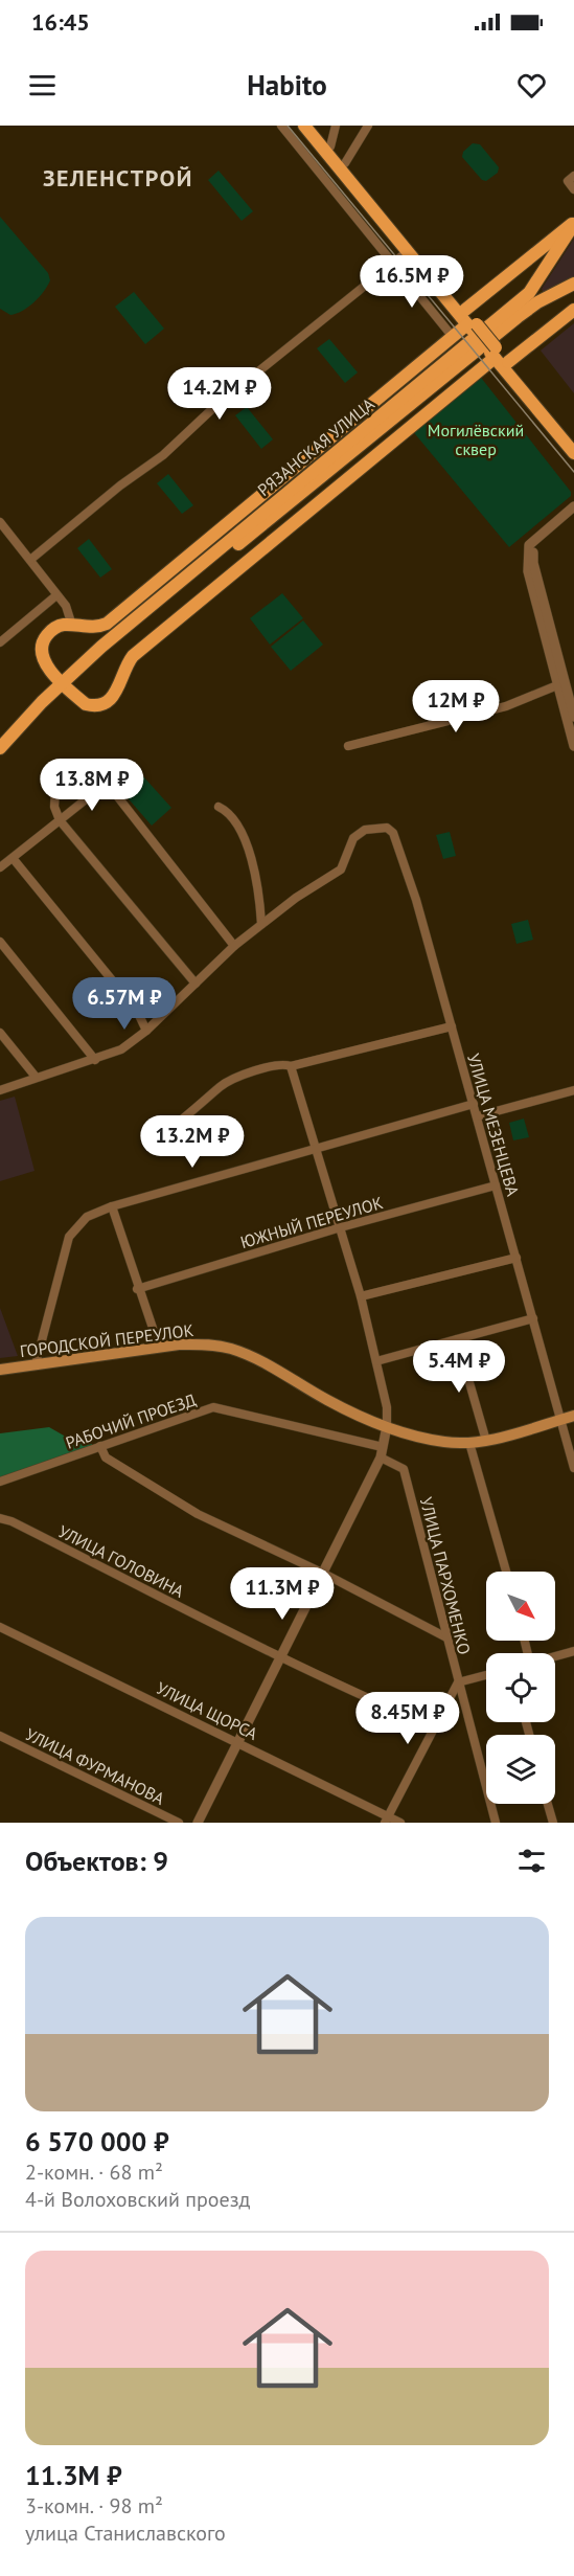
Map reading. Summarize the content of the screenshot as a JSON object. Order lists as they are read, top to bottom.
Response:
{
  "streets": {
    "main road": ["РЯЗАНСКАЯ УЛИЦА", "ГОРОДСКОЙ ПЕРЕУЛОК"],
    "street": [
      "УЛИЦА МЕЗЕНЦЕВА",
      "ЮЖНЫЙ ПЕРЕУЛОК",
      "РАБОЧИЙ ПРОЕЗД",
      "УЛИЦА ГОЛОВИНА",
      "УЛИЦА ПАРХОМЕНКО",
      "УЛИЦА ЩОРСА",
      "УЛИЦА ФУРМАНОВА"
    ]
  },
  "crossings": [
    ["УЛИЦА МЕЗЕНЦЕВА", "ЮЖНЫЙ ПЕРЕУЛОК"],
    ["УЛИЦА МЕЗЕНЦЕВА", "ГОРОДСКОЙ ПЕРЕУЛОК"],
    ["РАБОЧИЙ ПРОЕЗД", "УЛИЦА ПАРХОМЕНКО"]
  ],
  "districts": ["ЗЕЛЕНСТРОЙ"],
  "parks": ["Могилёвский сквер"],
  "north": "bottom right",
  "page": {
    "status": "16:45",
    "header": "Habito",
    "price": [
      "16.5M ₽",
      "14.2M ₽",
      "12M ₽",
      "13.8M ₽",
      "6.57M ₽",
      "13.2M ₽",
      "5.4M ₽",
      "11.3M ₽",
      "8.45M ₽"
    ],
    "heading": "Объектов: 9",
    "list": [
      {
        "name": "6 570 000 ₽",
        "note": "2-комн. · 68 m² · 4-й Волоховский проезд"
      },
      {
        "name": "11.3M ₽",
        "note": "3-комн. · 98 m² · улица Станиславского"
      }
    ]
  }
}
